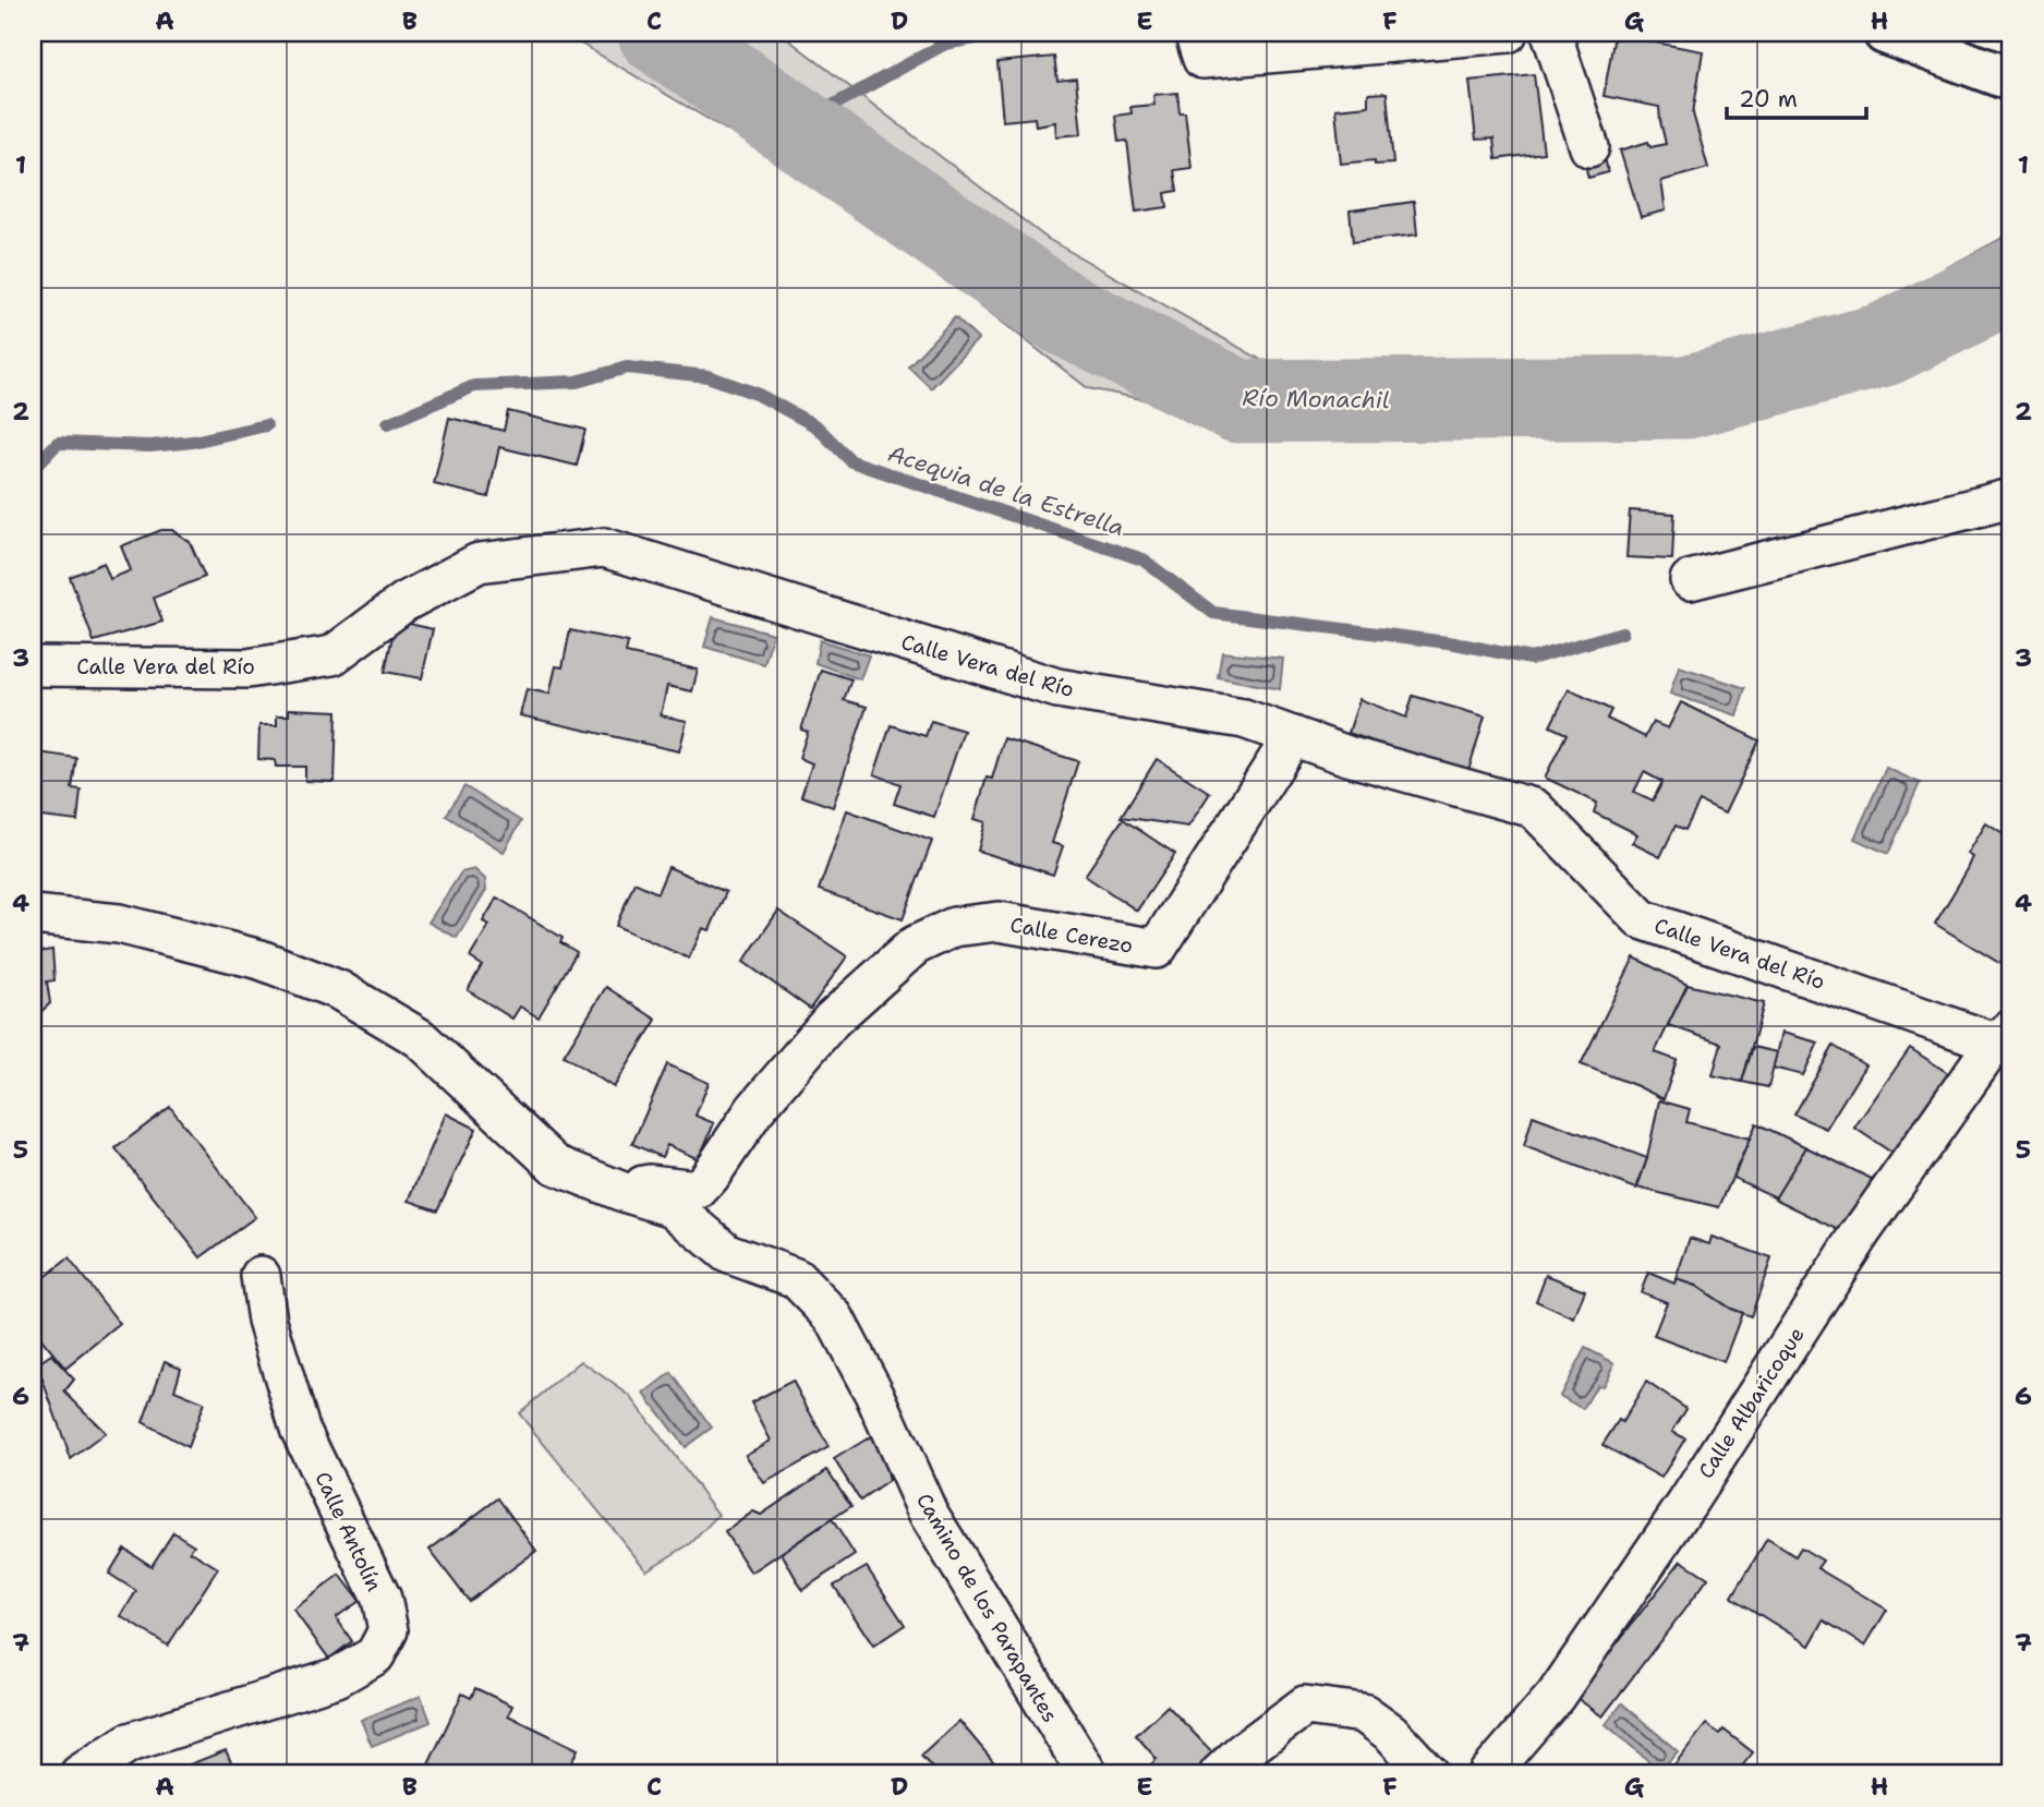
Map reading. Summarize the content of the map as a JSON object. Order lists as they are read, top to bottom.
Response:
{
  "streets": {
    "street": [
      "Calle Vera del Río",
      "Calle Cerezo",
      "Calle Albaricoque",
      "Calle Antolín",
      "Camino de los Parapantes"
    ]
  },
  "crossings": [
    ["Calle Vera del Río", "Calle Cerezo"],
    ["Calle Vera del Río", "Calle Albaricoque"],
    ["Calle Cerezo", "Camino de los Parapantes"]
  ],
  "water": ["Río Monachil", "Acequia de la Estrella"],
  "scale_bar": "20 m",
  "grid": {
    "columns": [
      "A",
      "B",
      "C",
      "D",
      "E",
      "F",
      "G",
      "H"
    ],
    "rows": [
      "1",
      "2",
      "3",
      "4",
      "5",
      "6",
      "7"
    ]
  }
}
